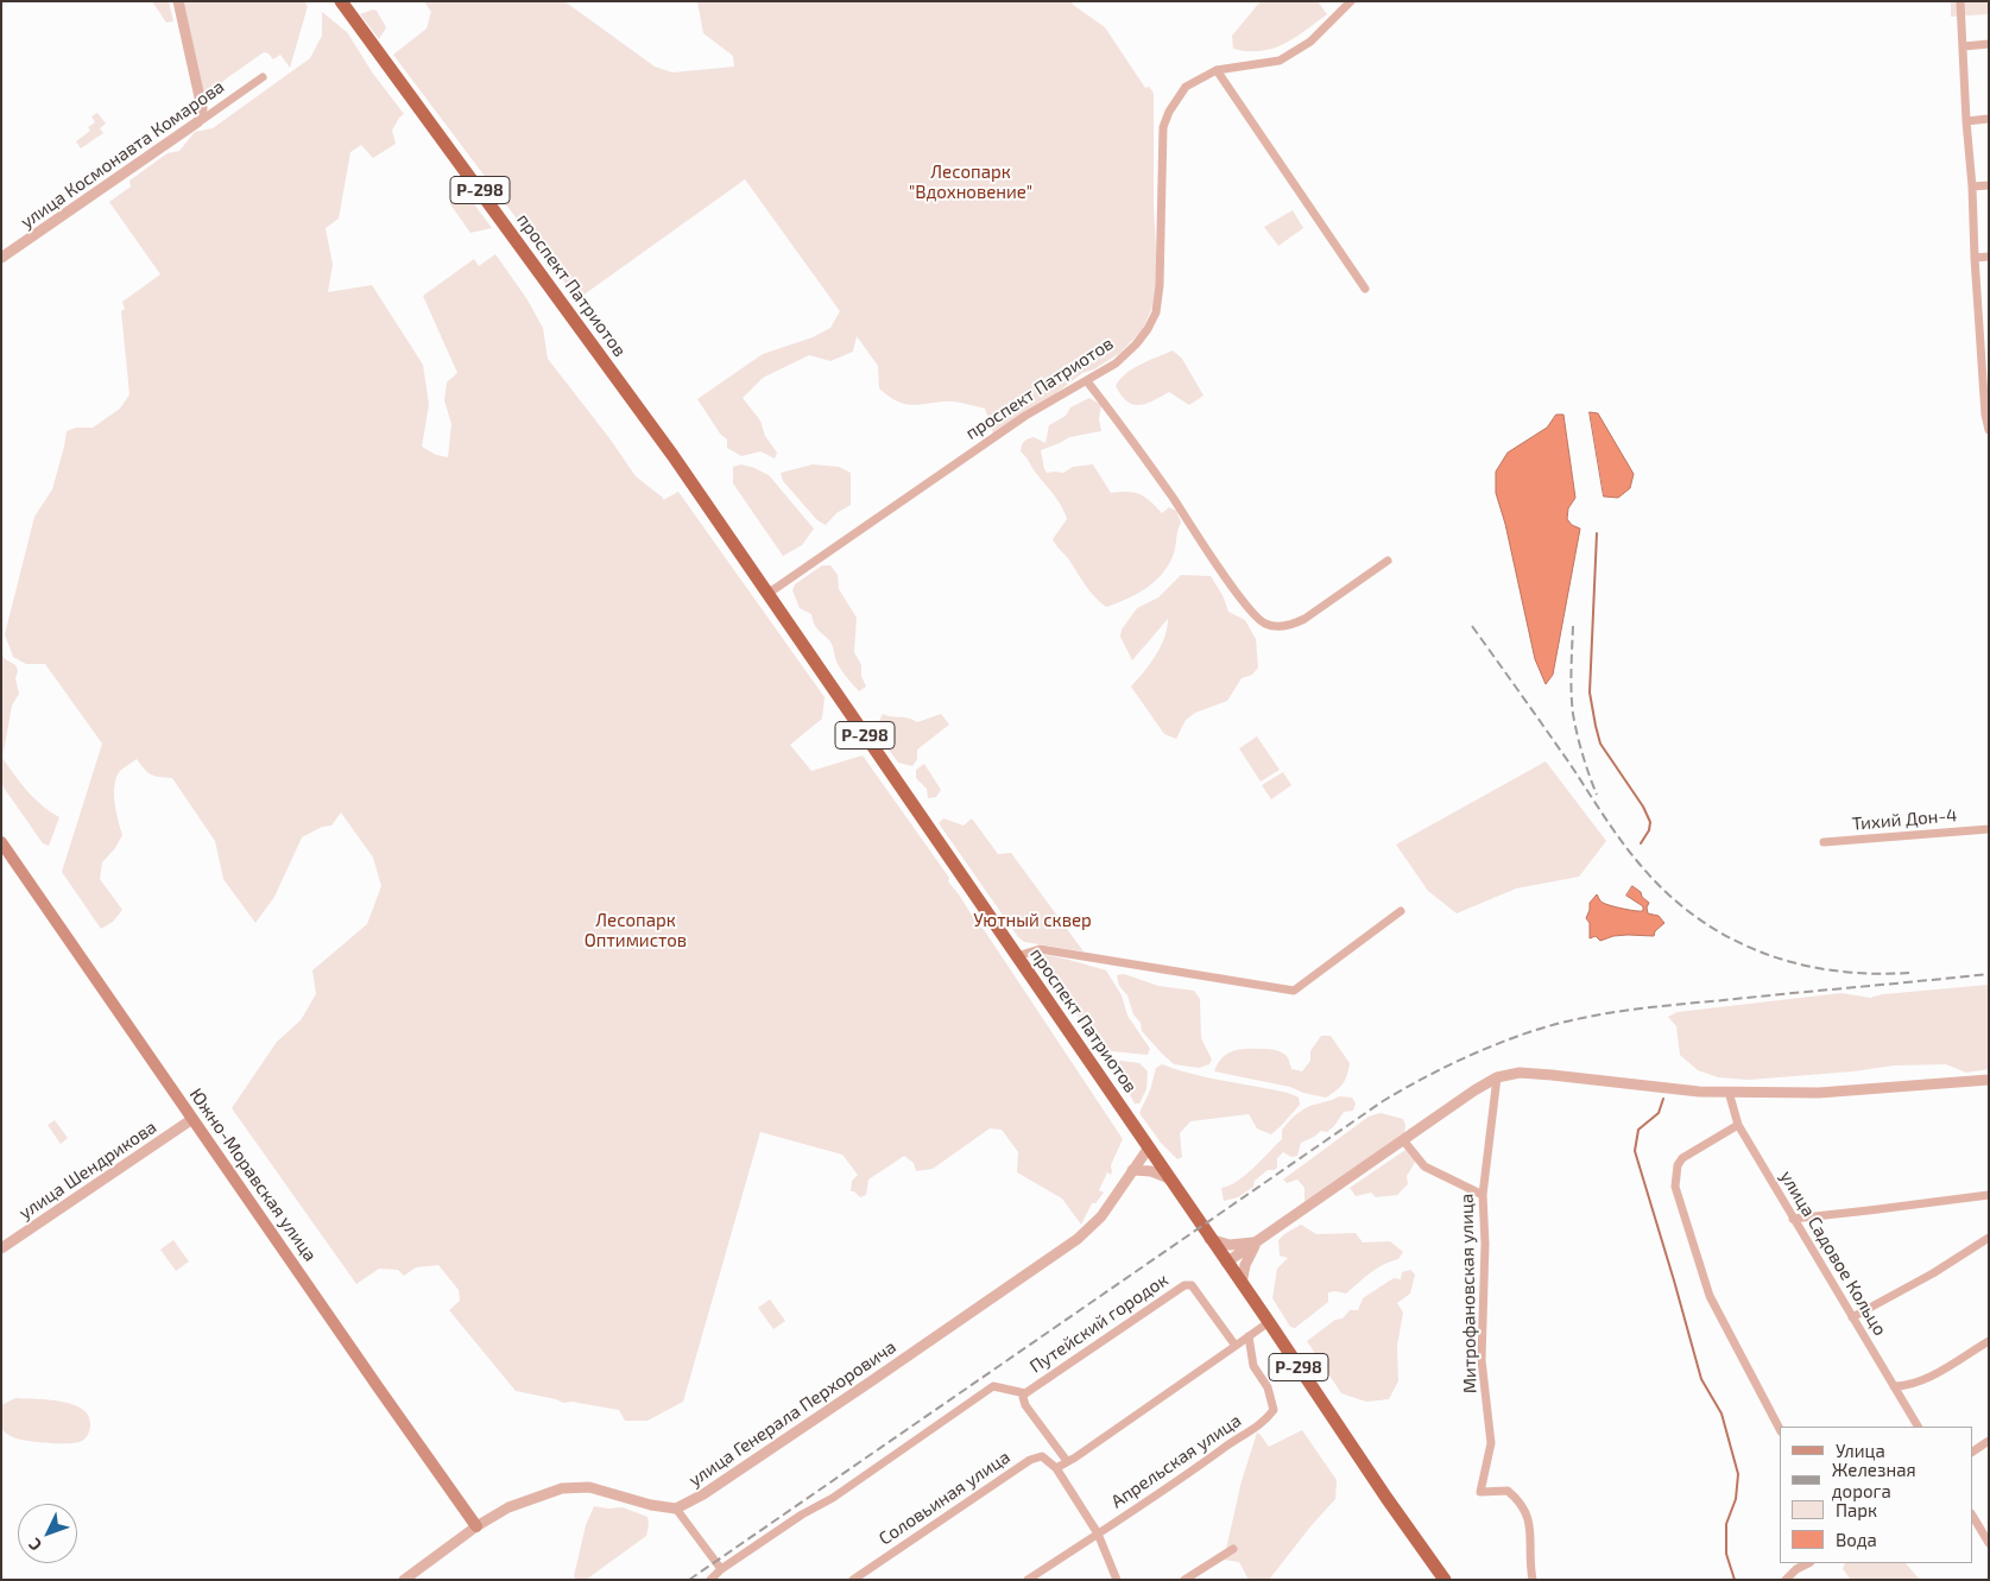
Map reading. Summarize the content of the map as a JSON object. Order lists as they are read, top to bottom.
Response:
{
  "streets": {
    "highway": ["Р-298", "проспект Патриотов"],
    "main road": ["Южно-Моравская улица"],
    "street": [
      "улица Космонавта Комарова",
      "Тихий Дон-4",
      "улица Шендрикова",
      "улица Садовое Кольцо",
      "Митрофановская улица",
      "Путейский городок",
      "улица Генерала Перхоровича",
      "Апрельская улица",
      "Соловьиная улица"
    ]
  },
  "crossings": [
    ["Р-298", "проспект Патриотов"],
    ["проспект Патриотов", "улица Генерала Перхоровича"],
    ["улица Шендрикова", "Южно-Моравская улица"],
    ["Южно-Моравская улица", "улица Генерала Перхоровича"]
  ],
  "parks": ["Лесопарк \"Вдохновение\"", "Лесопарк Оптимистов", "Уютный сквер"],
  "legend": [
    "Улица",
    "Железная дорога",
    "Парк",
    "Вода"
  ],
  "north": "bottom left"
}
